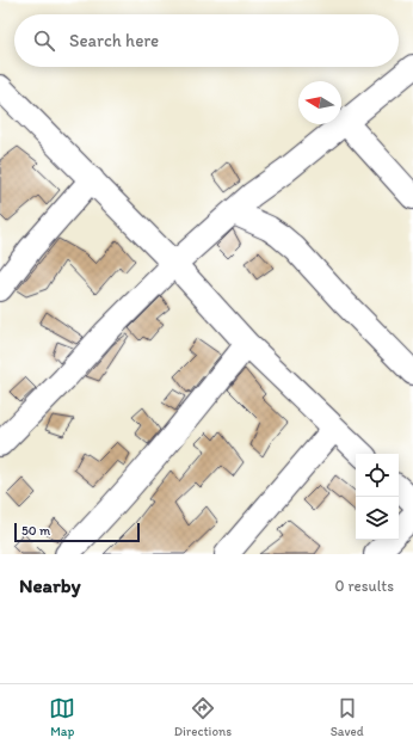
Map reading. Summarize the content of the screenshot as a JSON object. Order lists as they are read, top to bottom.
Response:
{
  "scale_bar": "50 m",
  "north": "left",
  "page": {
    "search": "Search here",
    "scale": "50 m",
    "heading": ["Nearby", "0 results"],
    "nav": ["Map", "Directions", "Saved"]
  }
}
